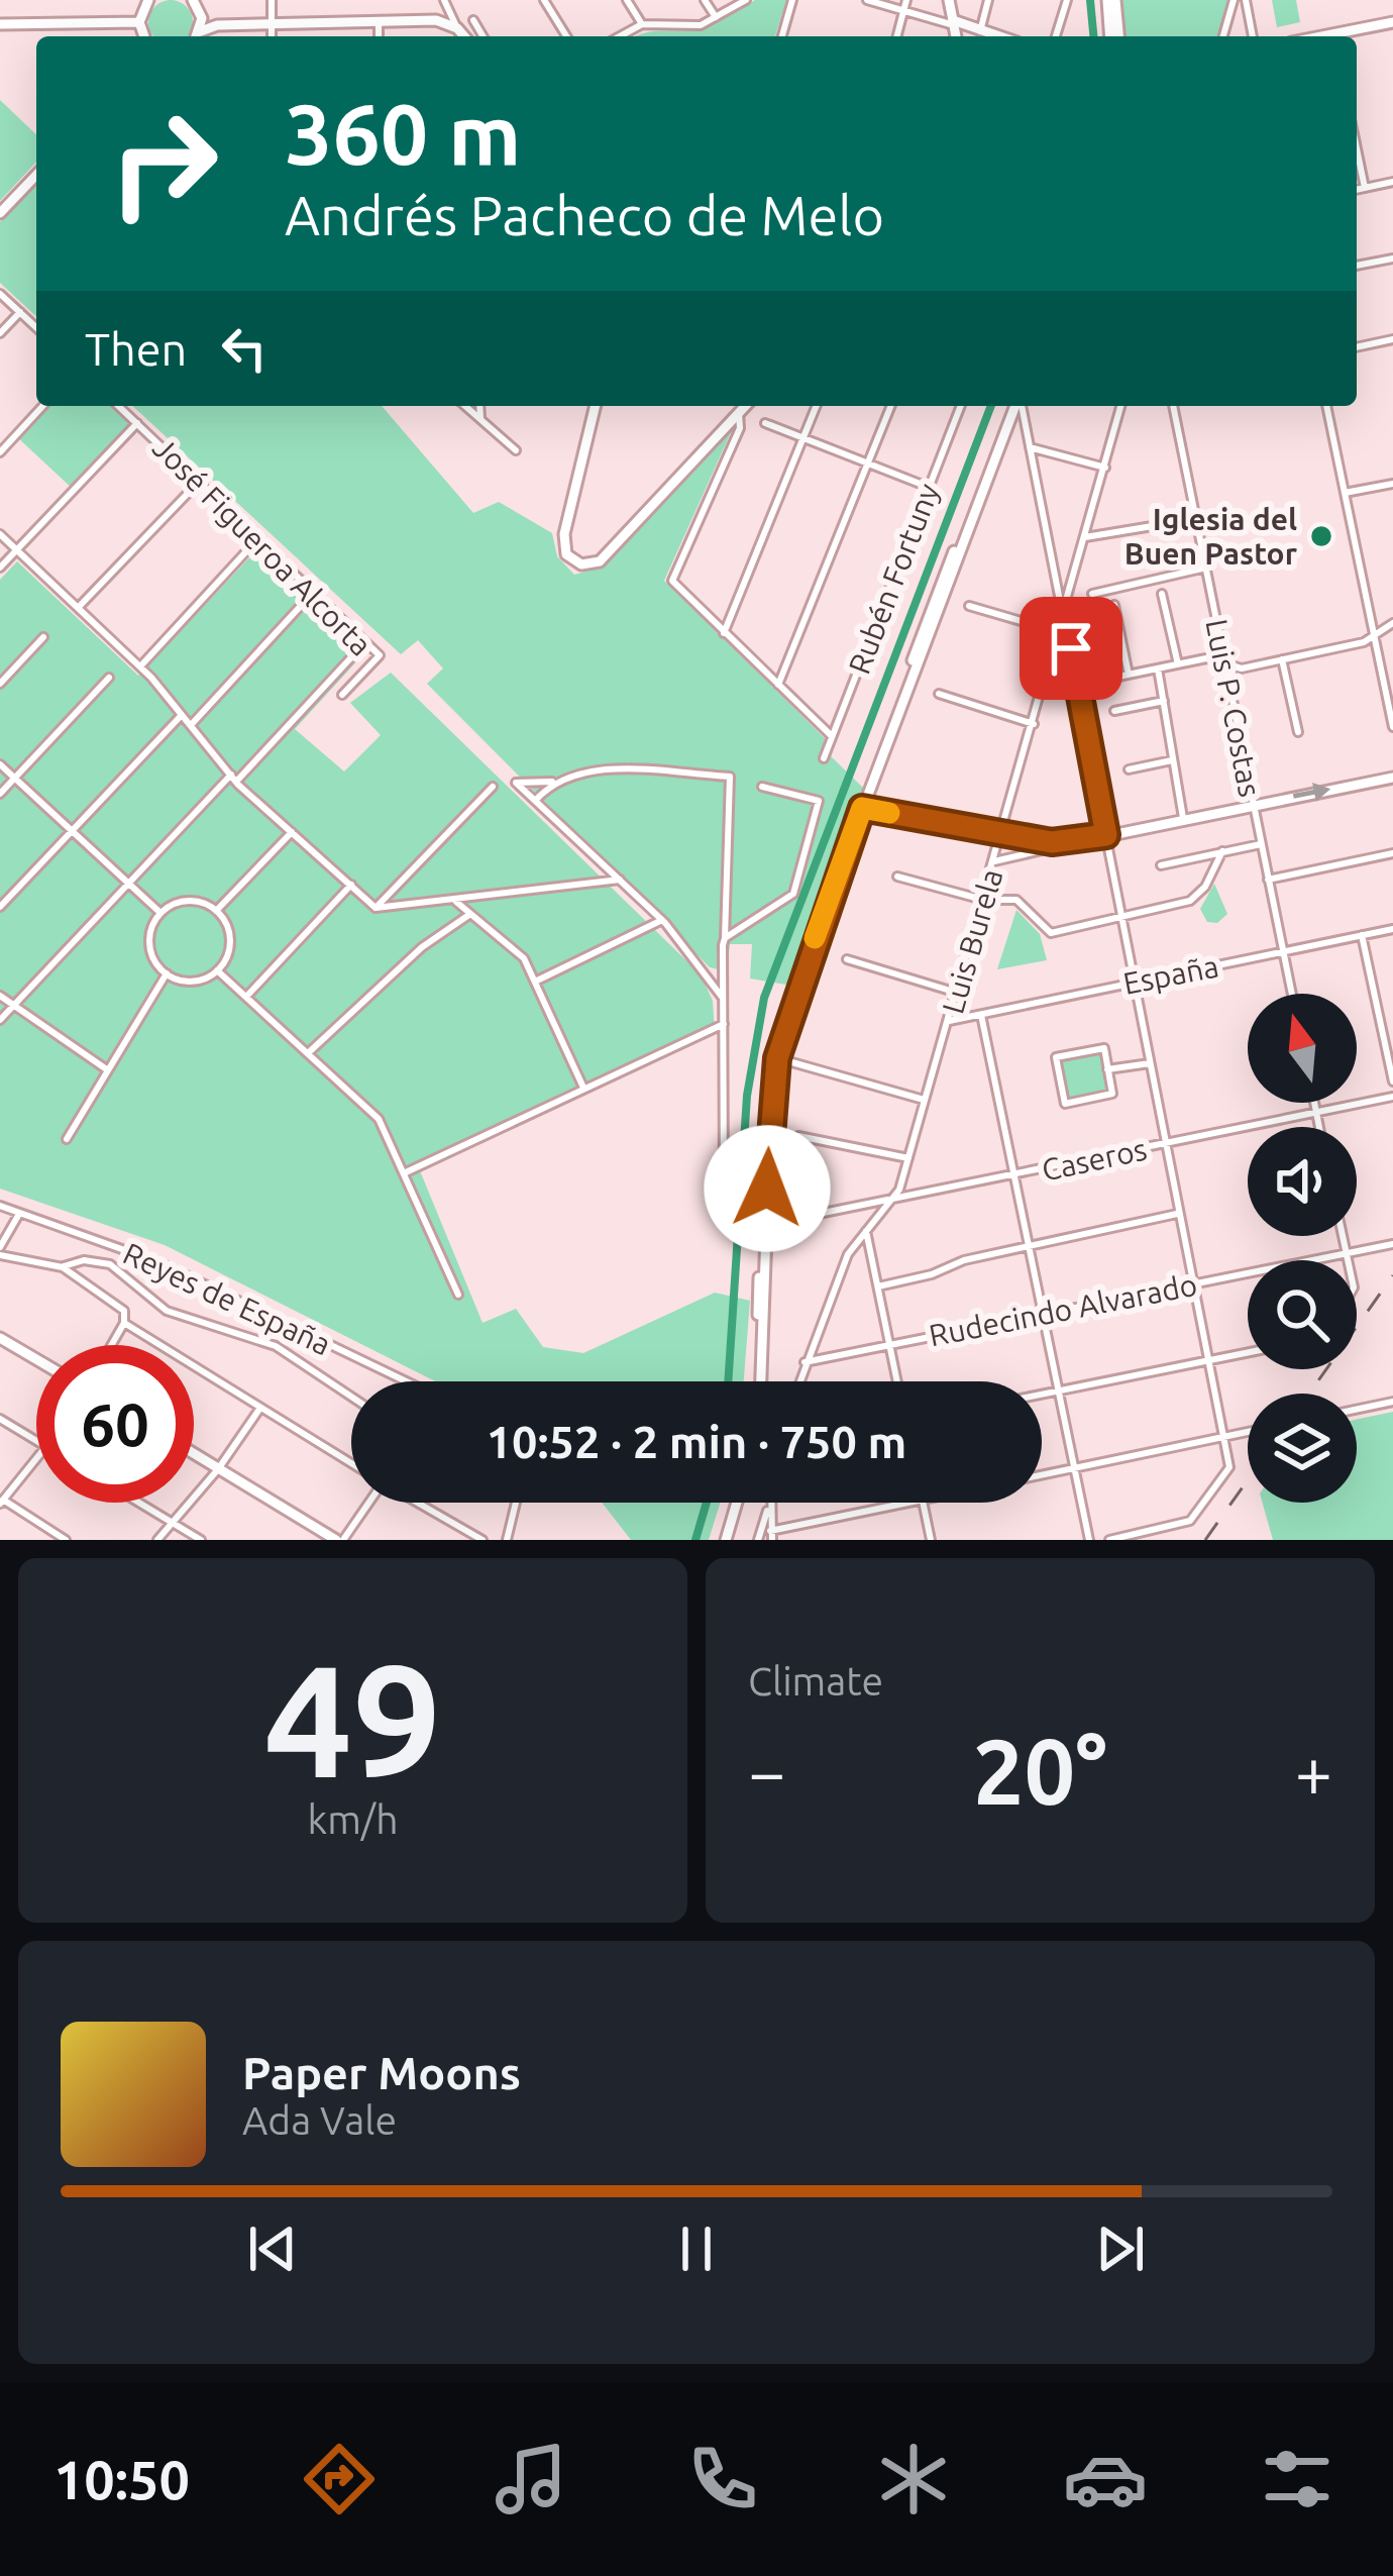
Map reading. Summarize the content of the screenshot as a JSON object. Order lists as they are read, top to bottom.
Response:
{
  "streets": {
    "street": [
      "José Figueroa Alcorta",
      "Rubén Fortuny",
      "Luis P. Costas",
      "Luis Burela",
      "España",
      "Caseros",
      "Reyes de España",
      "Rudecindo Alvarado"
    ]
  },
  "crossings": [
    ["Luis P. Costas", "España"],
    ["Luis Burela", "España"],
    ["Luis Burela", "Caseros"],
    ["Luis Burela", "Rudecindo Alvarado"]
  ],
  "places": ["Iglesia del Buen Pastor"],
  "north": "top",
  "page": {
    "turn": ["360 m", "Andrés Pacheco de Melo"],
    "then": "Then",
    "limit": "60",
    "trip": "10:52 · 2 min · 750 m",
    "tile": [
      ["49", "km/h"],
      "Climate"
    ],
    "heat": ["−", "20°", "+"],
    "song": ["Paper Moons", "Ada Vale"],
    "tabs": "10:50"
  }
}
